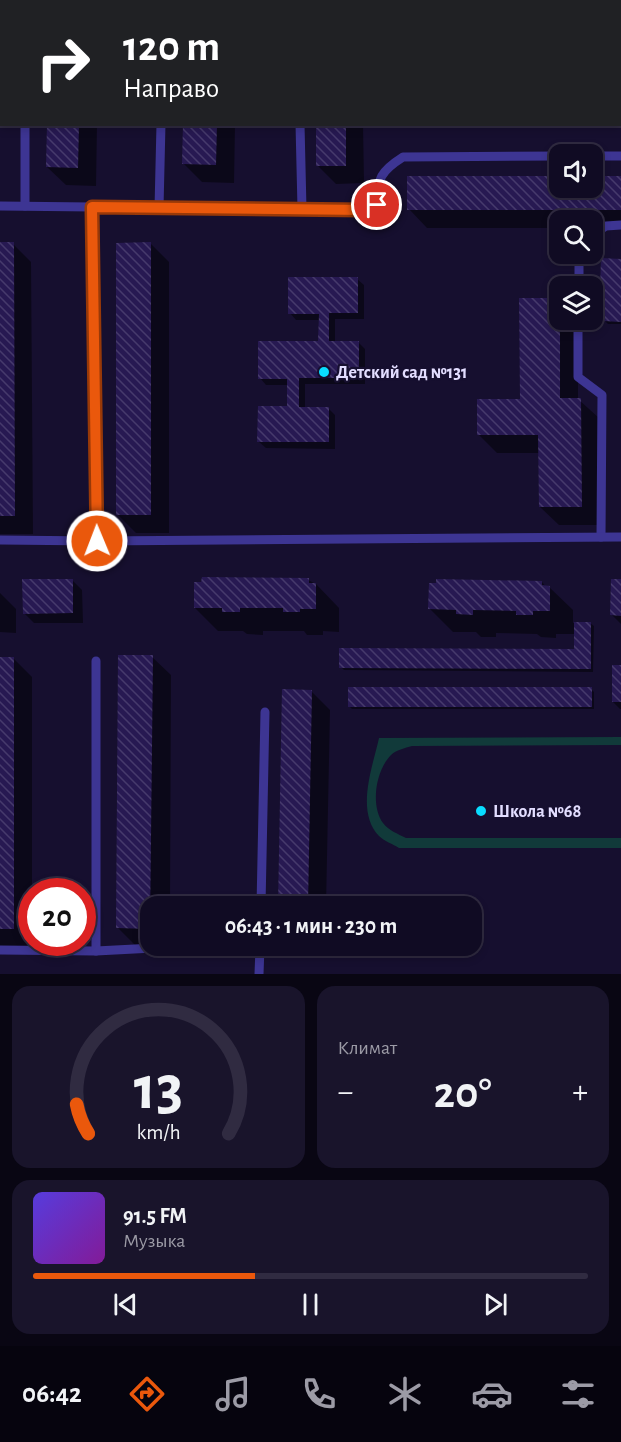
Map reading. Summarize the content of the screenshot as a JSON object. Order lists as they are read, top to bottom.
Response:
{
  "places": ["Детский сад №131", "Школа №68"],
  "page": {
    "turn": ["120 m", "Направо"],
    "limit": "20",
    "trip": "06:43 · 1 мин · 230 m",
    "tile": "Климат",
    "heat": ["−", "20°", "+"],
    "song": ["91.5 FM", "Музыка"],
    "tabs": "06:42",
    "gauge": ["13", "km/h"]
  }
}
